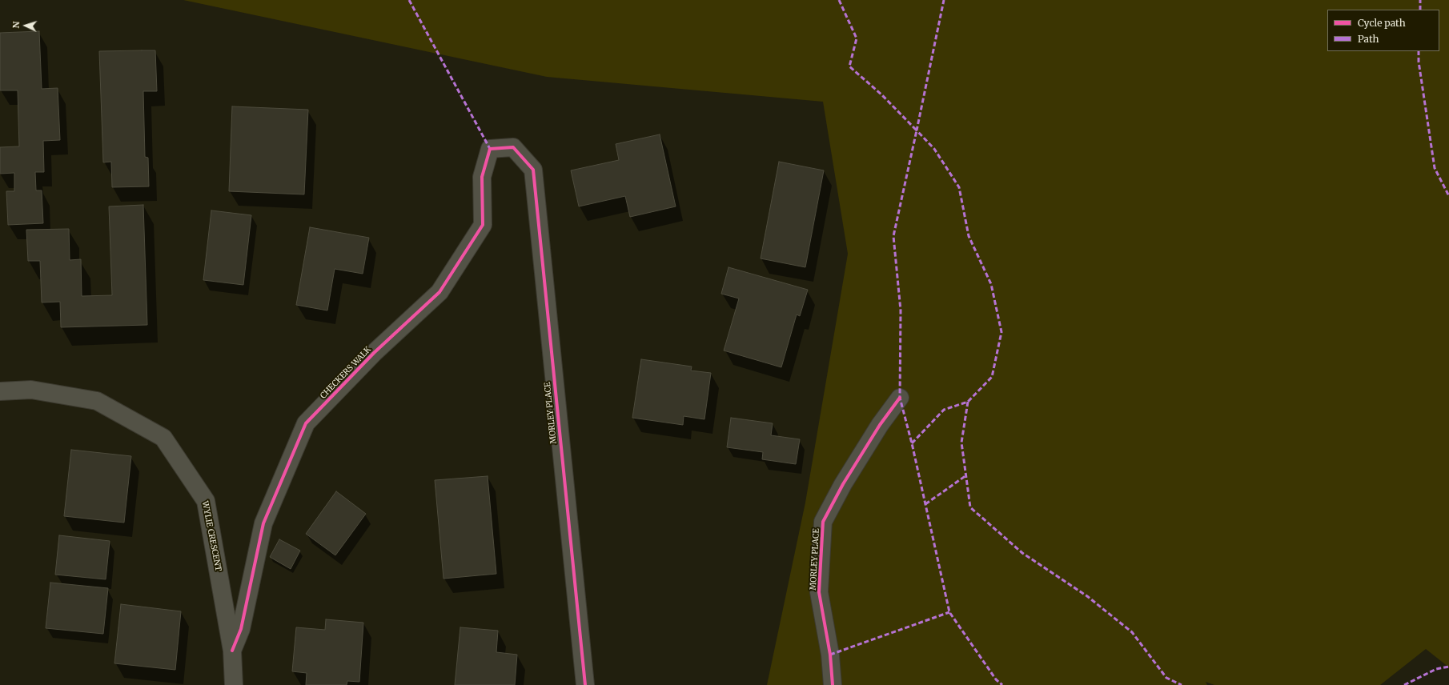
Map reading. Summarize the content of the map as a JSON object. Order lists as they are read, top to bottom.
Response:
{
  "streets": {
    "street": ["CHECKERS WALK", "MORLEY PLACE", "WYLIE CRESCENT"]
  },
  "crossings": [
    ["CHECKERS WALK", "MORLEY PLACE"],
    ["CHECKERS WALK", "WYLIE CRESCENT"]
  ],
  "legend": ["Cycle path", "Path"],
  "north": "left"
}
